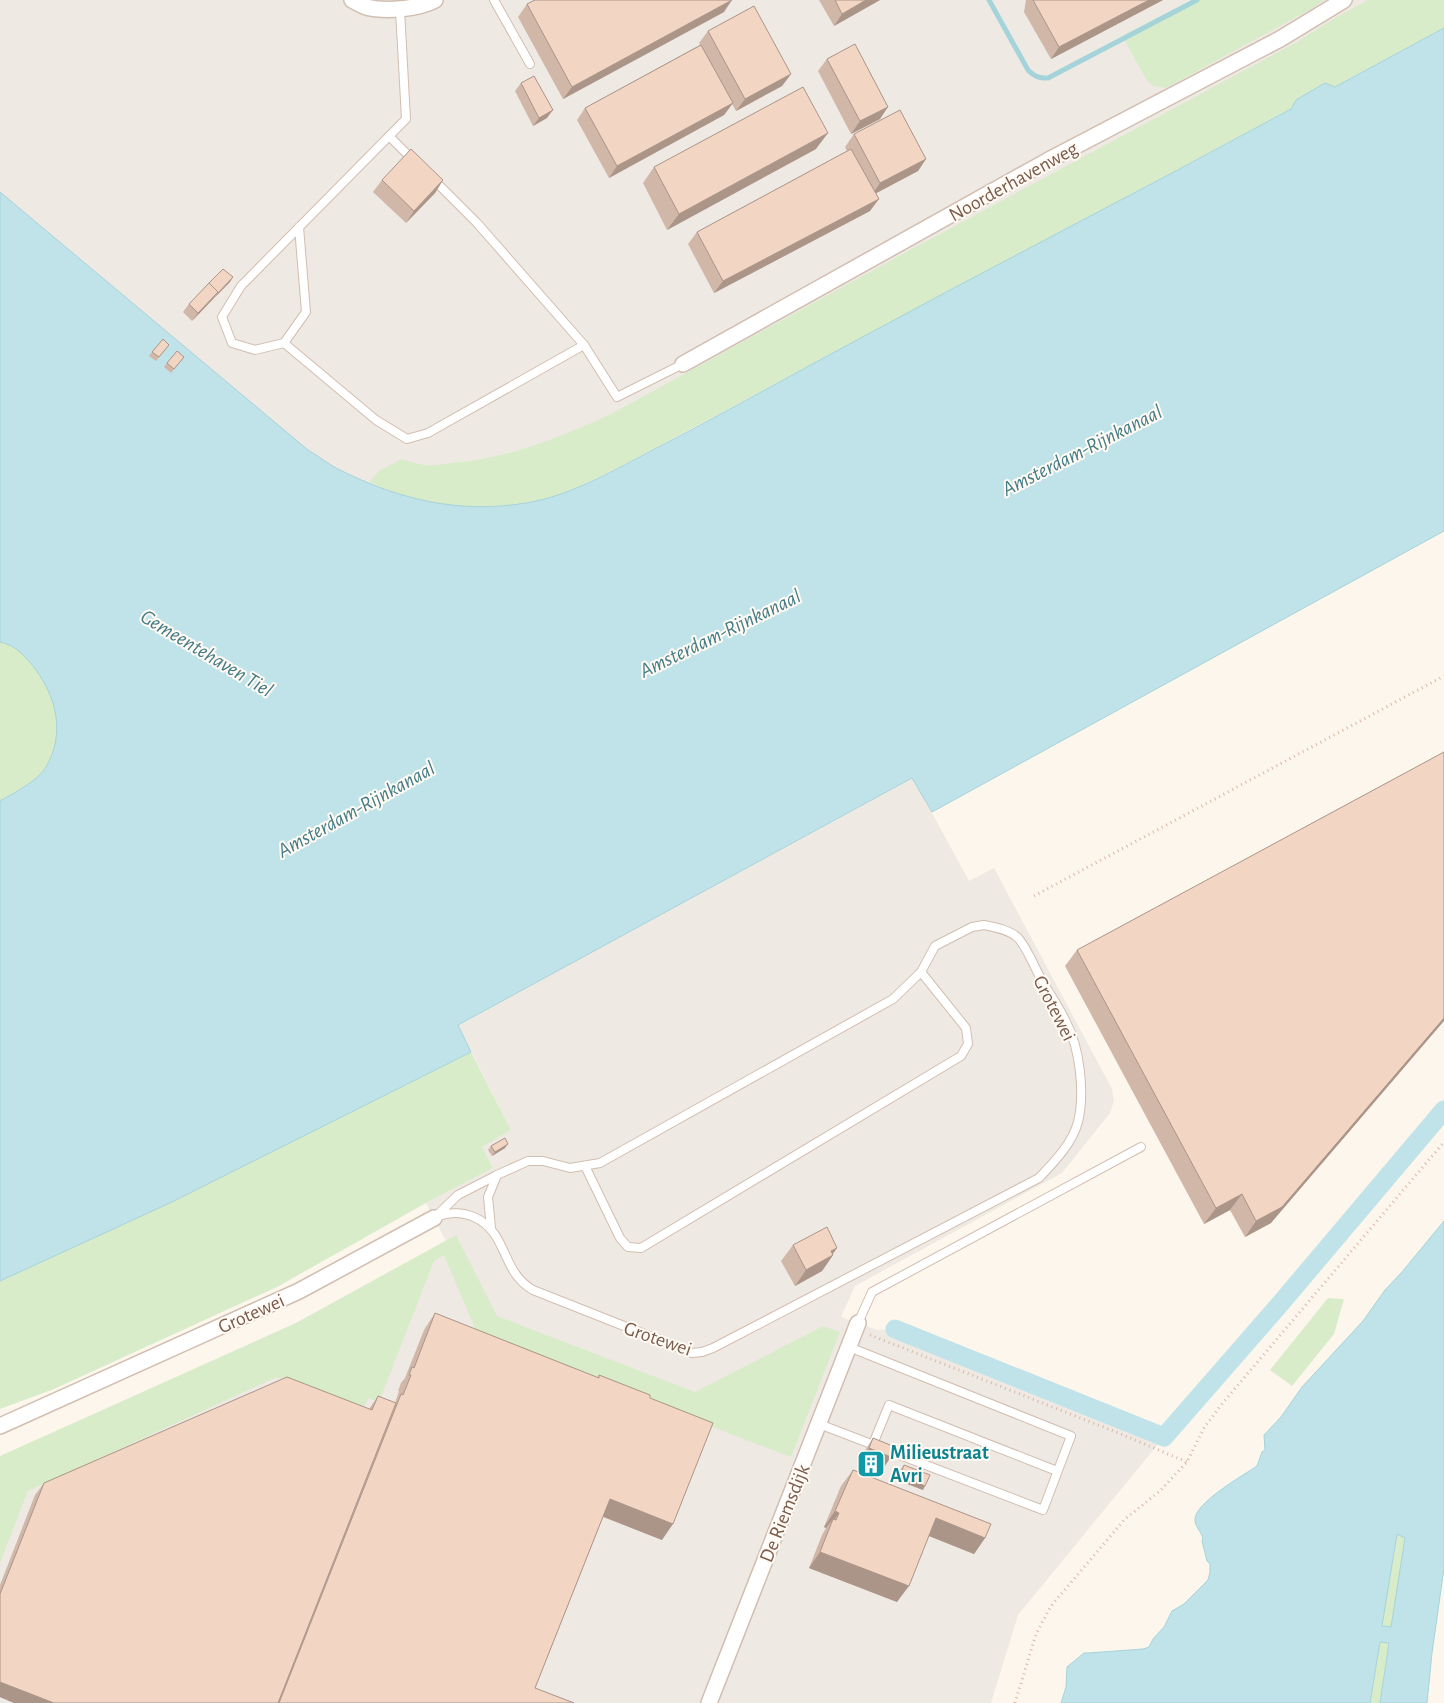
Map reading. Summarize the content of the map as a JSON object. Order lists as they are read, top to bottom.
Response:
{
  "streets": {
    "street": ["Noorderhavenweg", "Grotewei", "De Riemsdijk"]
  },
  "water": ["Amsterdam-Rijnkanaal", "Gemeentehaven Tiel"],
  "places": {
    "building": ["Milieustraat Avri"]
  }
}
